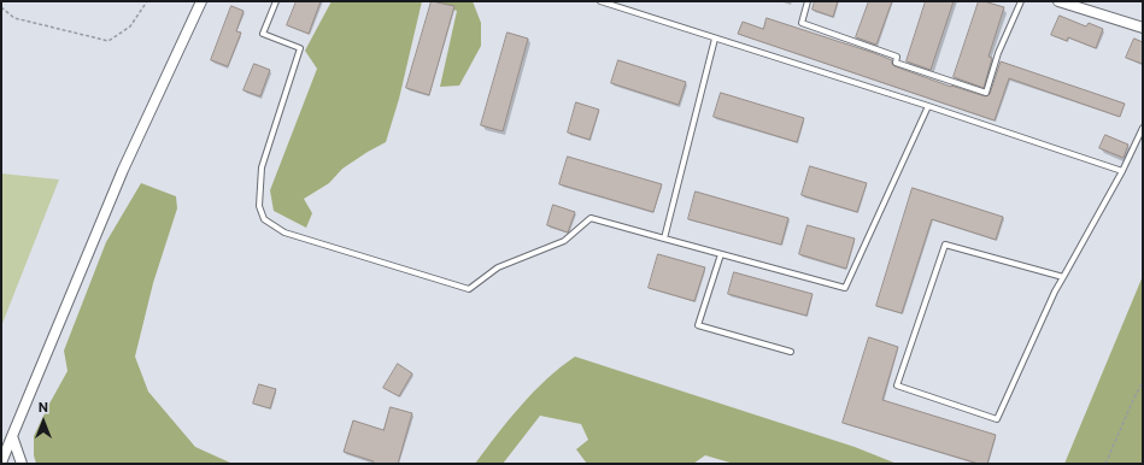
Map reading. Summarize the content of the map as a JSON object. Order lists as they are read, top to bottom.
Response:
{
  "north": "top"
}
